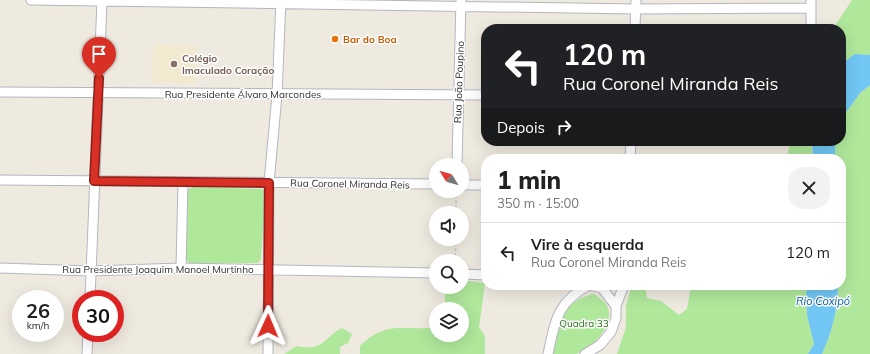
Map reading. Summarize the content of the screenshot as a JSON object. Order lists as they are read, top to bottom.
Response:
{
  "streets": {
    "street": [
      "Rua João Poupino",
      "Rua Presidente Álvaro Marcondes",
      "Rua Coronel Miranda Reis",
      "Rua Presidente Joaquim Manoel Murtinho"
    ]
  },
  "crossings": [
    ["Rua João Poupino", "Rua Presidente Álvaro Marcondes"]
  ],
  "water": ["Rio Coxipó"],
  "parks": ["Quadra 33"],
  "places": ["Bar do Boa", "Colégio Imaculado Coração"],
  "north": "top left",
  "page": {
    "turn": ["120 m", "Rua Coronel Miranda Reis"],
    "then": "Depois",
    "heading": ["1 min", "350 m · 15:00"],
    "list": [
      {
        "name": "Vire à esquerda",
        "note": "Rua Coronel Miranda Reis",
        "value": "120 m"
      }
    ],
    "speed": "26 km/h",
    "limit": "30"
  }
}
